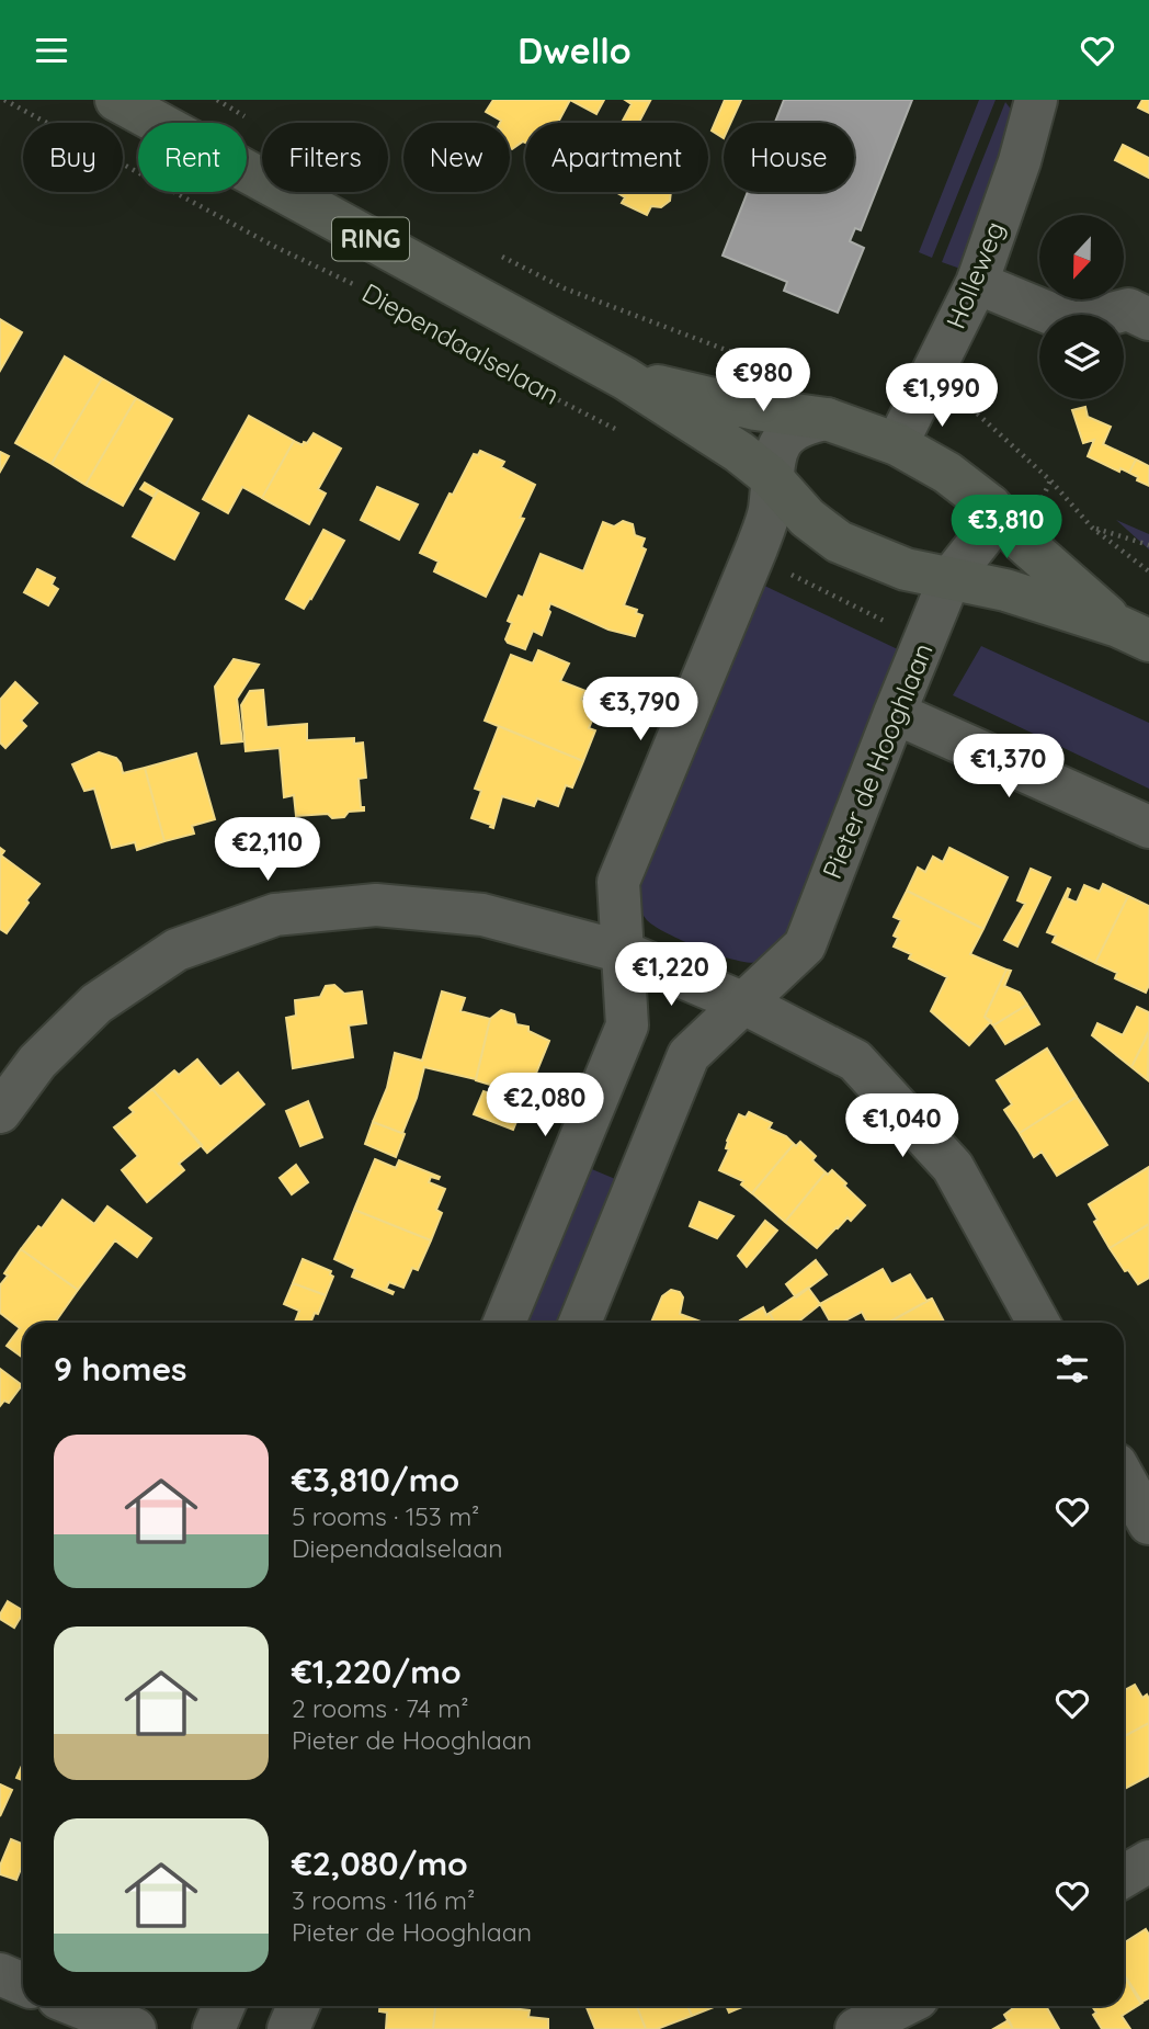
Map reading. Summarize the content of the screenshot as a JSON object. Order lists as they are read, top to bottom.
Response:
{
  "streets": {
    "main road": ["RING", "Diependaalselaan"],
    "street": ["Holleweg", "Pieter de Hooghlaan"]
  },
  "crossings": [
    ["Holleweg", "Diependaalselaan"],
    ["Diependaalselaan", "Pieter de Hooghlaan"]
  ],
  "north": "bottom",
  "page": {
    "header": "Dwello",
    "chip": [
      "Buy",
      "Rent",
      "Filters",
      "New",
      "Apartment",
      "House"
    ],
    "price": [
      "€980",
      "€1,990",
      "€3,810",
      "€3,790",
      "€1,370",
      "€2,110",
      "€1,220",
      "€2,080",
      "€1,040"
    ],
    "heading": "9 homes",
    "list": [
      {
        "name": "€3,810/mo",
        "note": "5 rooms · 153 m² · Diependaalselaan"
      },
      {
        "name": "€1,220/mo",
        "note": "2 rooms · 74 m² · Pieter de Hooghlaan"
      },
      {
        "name": "€2,080/mo",
        "note": "3 rooms · 116 m² · Pieter de Hooghlaan"
      }
    ]
  }
}
